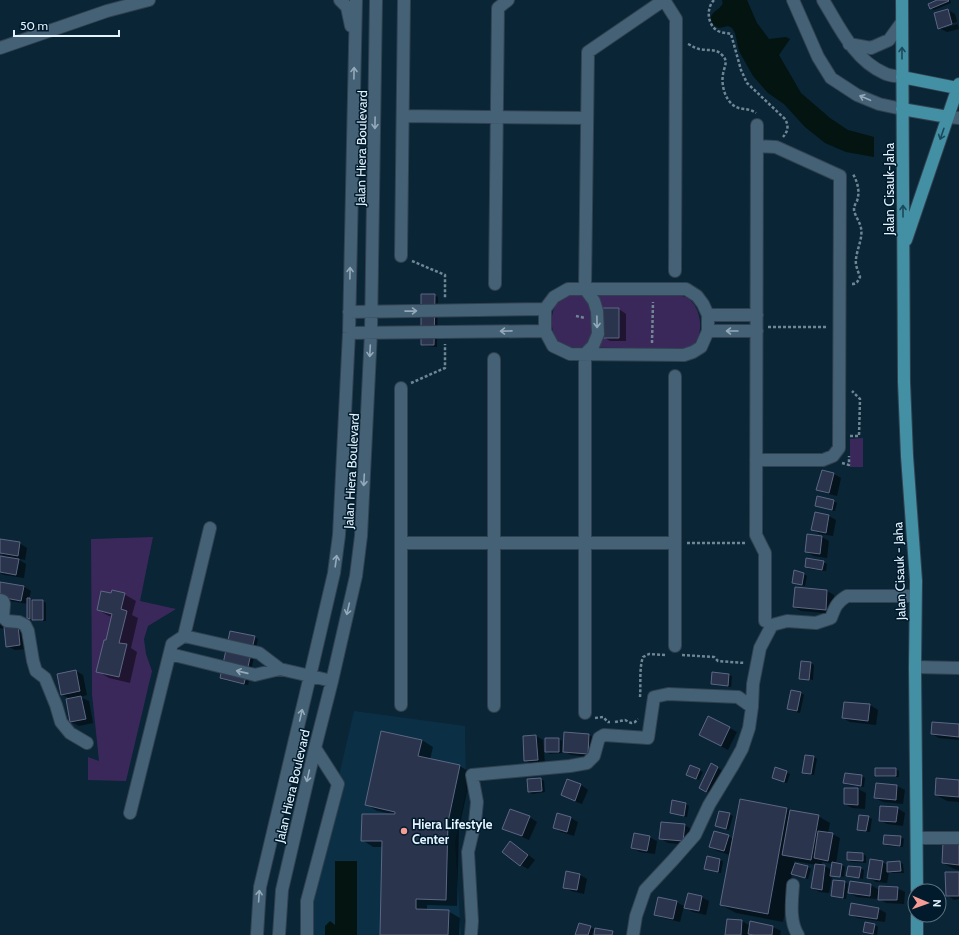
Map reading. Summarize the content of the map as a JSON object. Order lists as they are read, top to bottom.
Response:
{
  "streets": {
    "main road": ["Jalan Cisauk-Jaha", "Jalan Cisauk - Jaha"],
    "street": ["Jalan Hiera Boulevard"]
  },
  "crossings": [
    ["Jalan Cisauk-Jaha", "Jalan Cisauk - Jaha"]
  ],
  "places": ["Hiera Lifestyle Center"],
  "scale_bar": "50 m",
  "north": "right"
}
